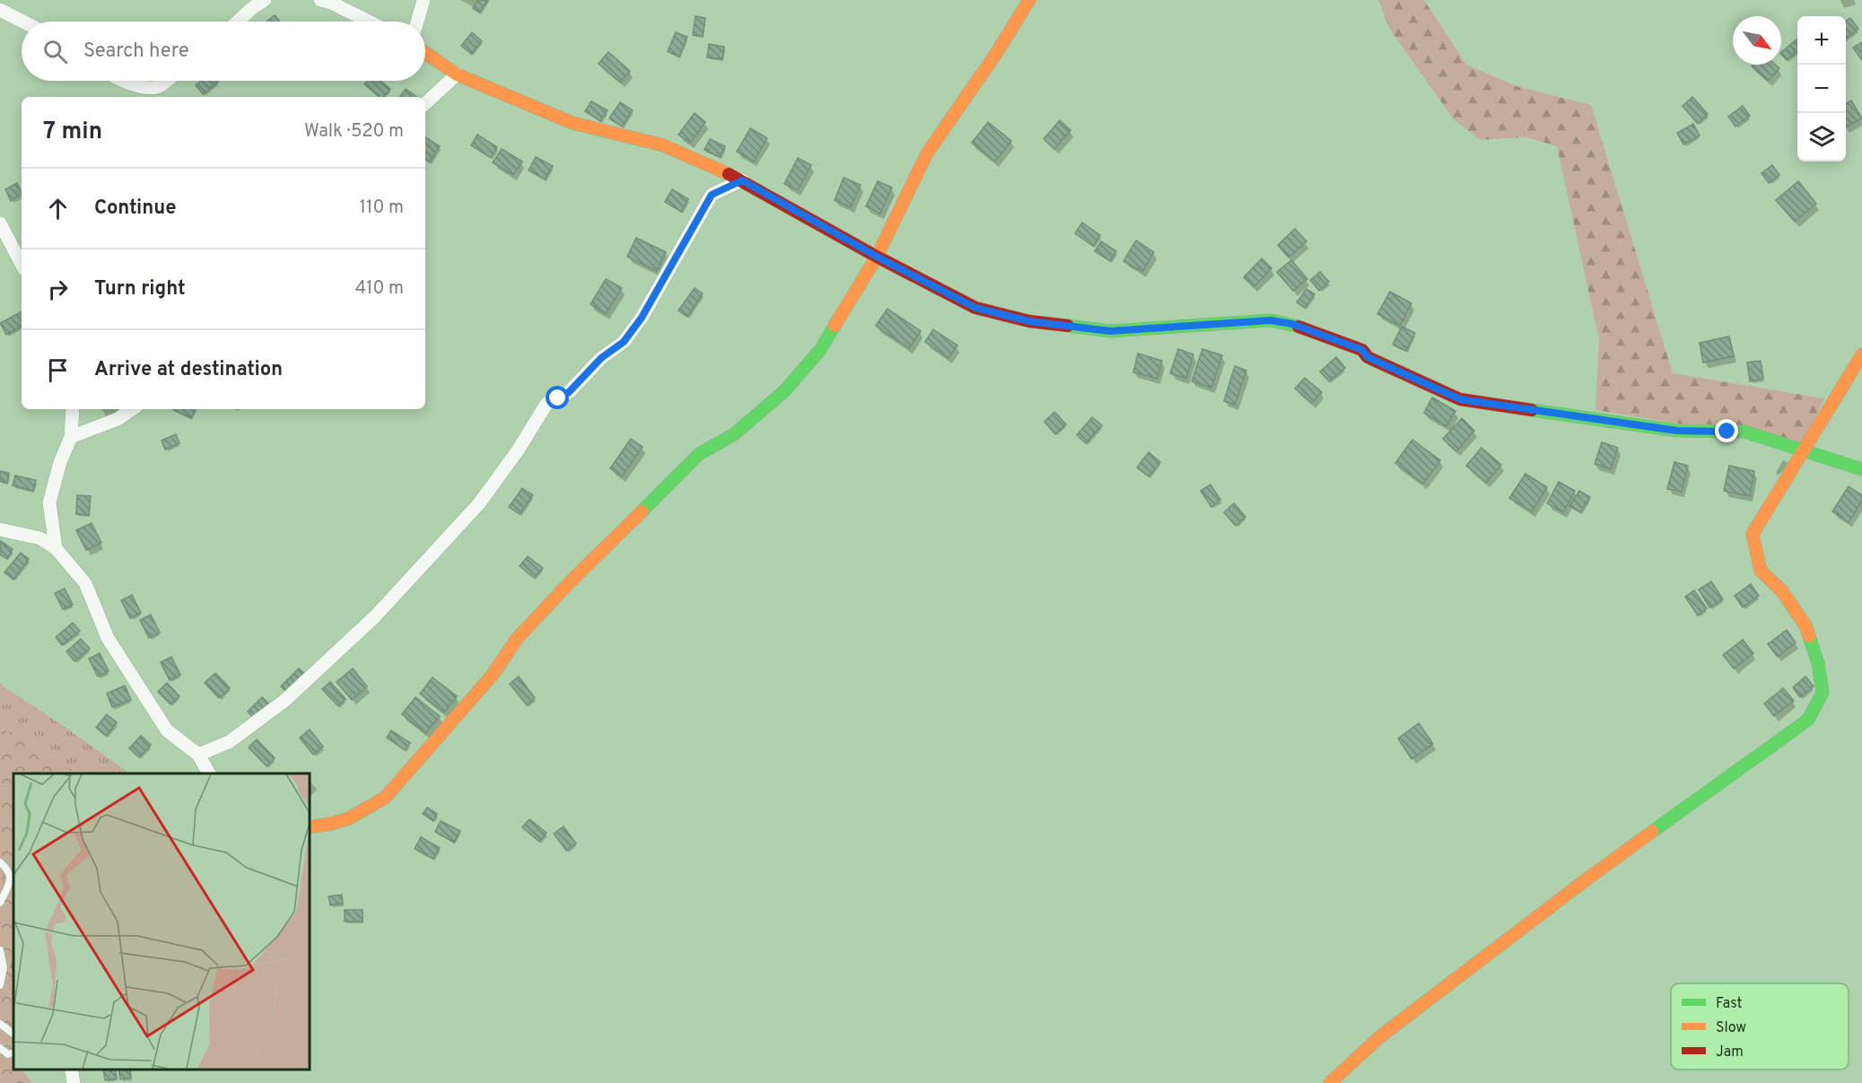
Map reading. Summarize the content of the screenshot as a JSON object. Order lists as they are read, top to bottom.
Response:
{
  "legend": ["Fast", "Slow", "Jam"],
  "north": "bottom right",
  "page": {
    "map_buttons": ["+", "−"],
    "search": "Search here",
    "heading": ["7 min", "Walk · 520 m"],
    "list": [
      ["Continue", "110 m"],
      ["Turn right", "410 m"],
      "Arrive at destination"
    ]
  }
}
